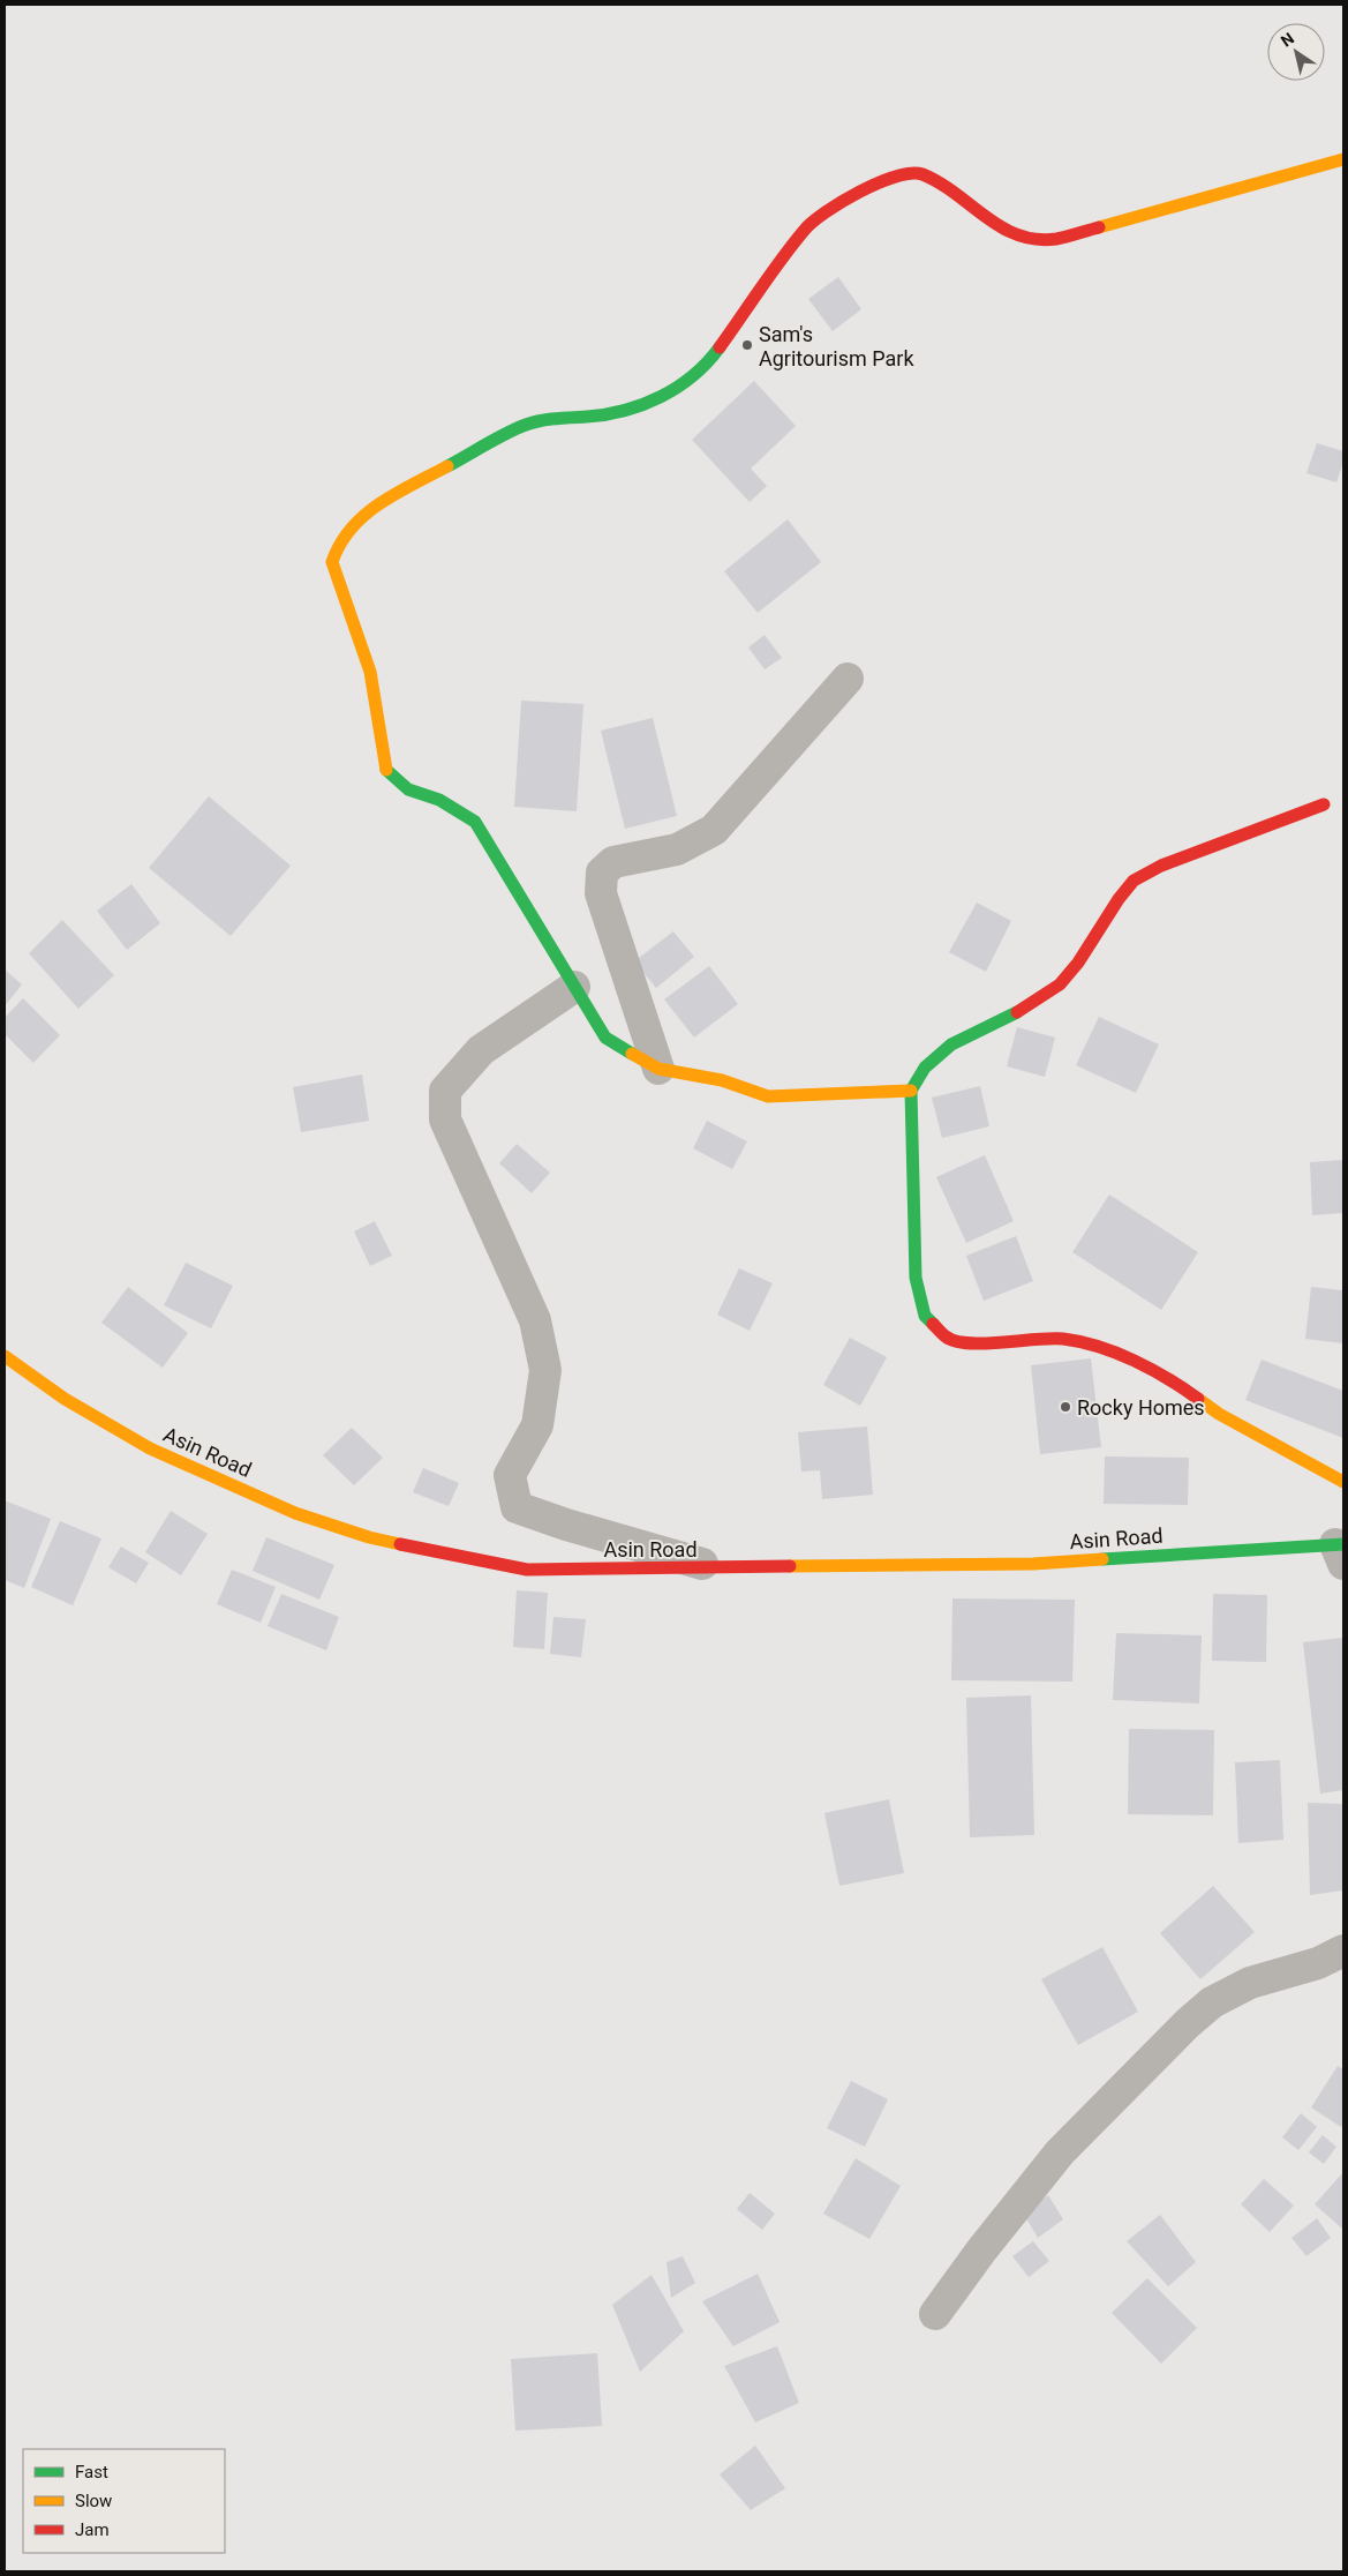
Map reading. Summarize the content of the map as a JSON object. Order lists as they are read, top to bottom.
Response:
{
  "streets": {
    "street": ["Asin Road"]
  },
  "places": ["Sam's Agritourism Park", "Rocky Homes"],
  "legend": ["Fast", "Slow", "Jam"],
  "north": "top left"
}
